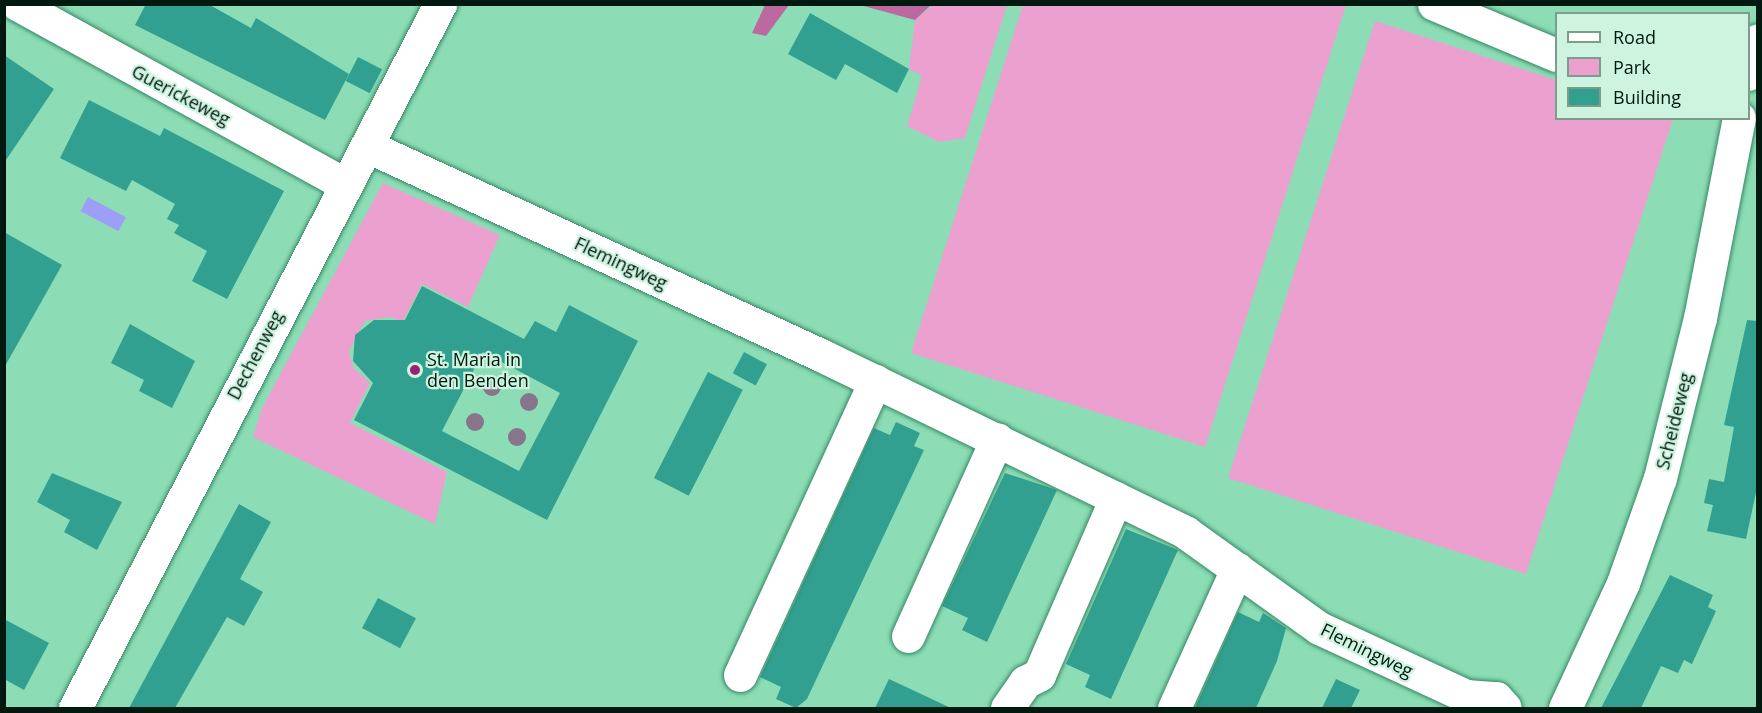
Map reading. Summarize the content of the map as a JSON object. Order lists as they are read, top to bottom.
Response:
{
  "streets": {
    "street": [
      "Guerickeweg",
      "Flemingweg",
      "Dechenweg",
      "Scheideweg"
    ]
  },
  "crossings": [
    ["Guerickeweg", "Dechenweg"],
    ["Flemingweg", "Dechenweg"]
  ],
  "places": ["St. Maria in den Benden"],
  "legend": ["Road", "Park", "Building"]
}
